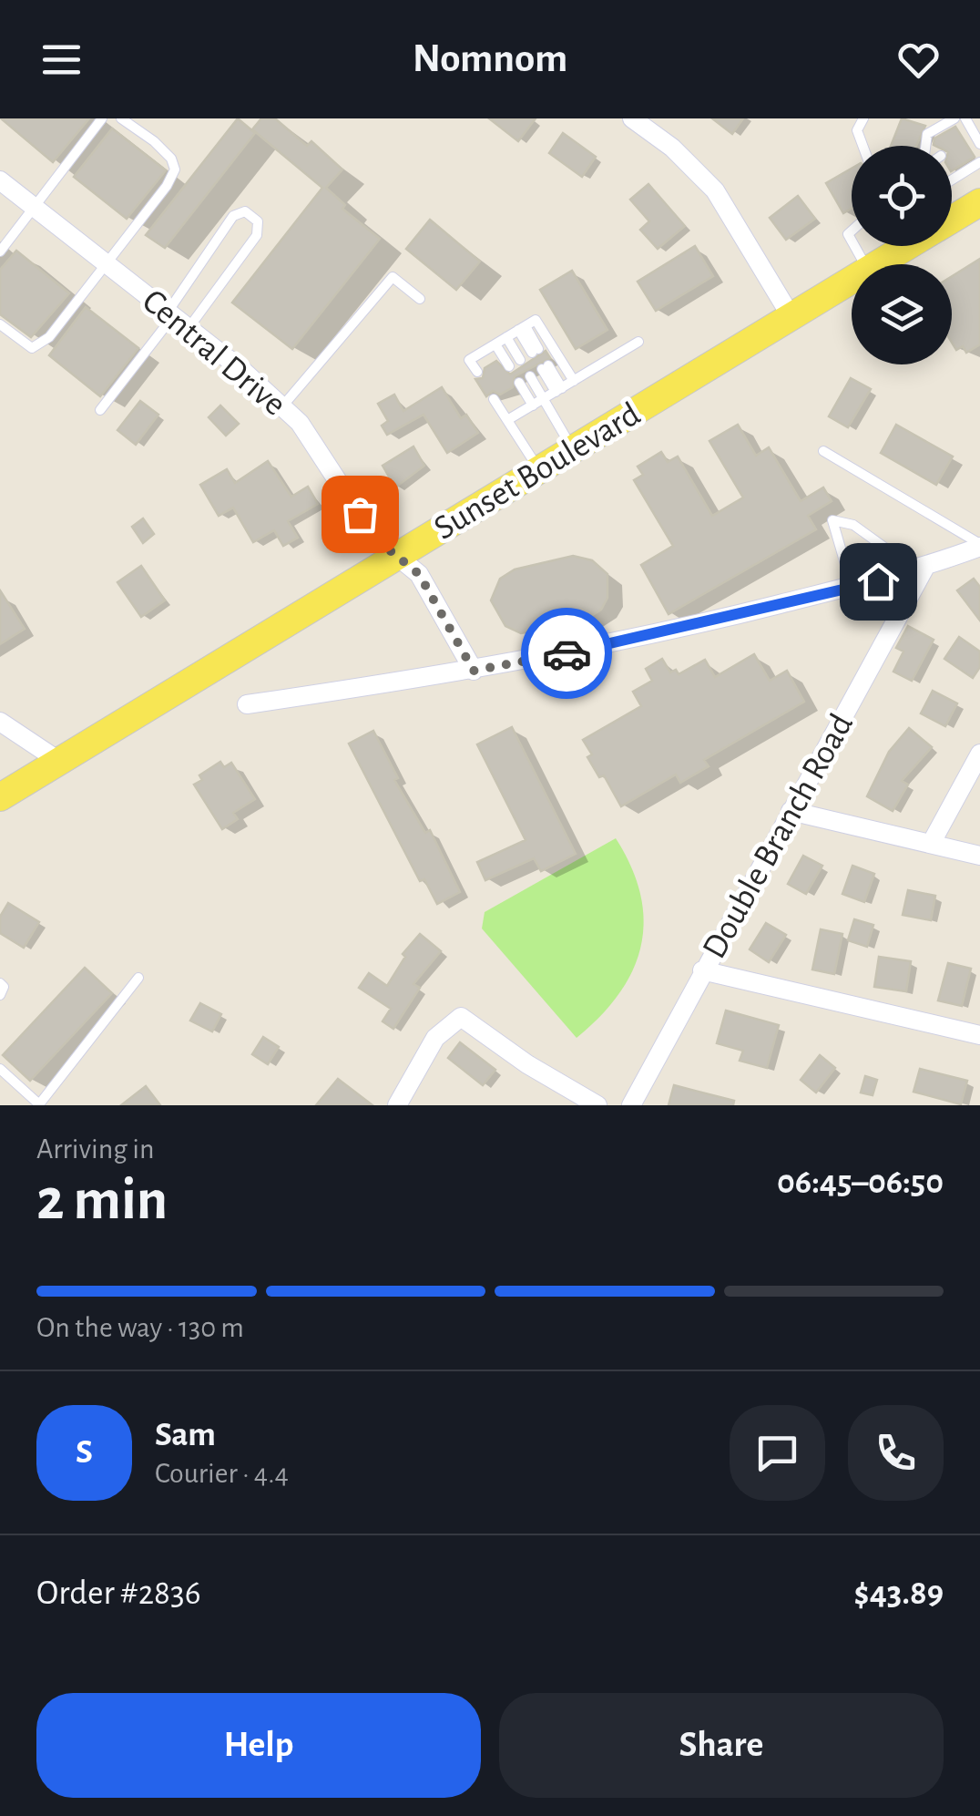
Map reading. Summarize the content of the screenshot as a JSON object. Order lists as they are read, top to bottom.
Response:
{
  "streets": {
    "main road": ["Sunset Boulevard"],
    "street": ["Central Drive", "Double Branch Road"]
  },
  "crossings": [
    ["Central Drive", "Sunset Boulevard"]
  ],
  "page": {
    "header": "Nomnom",
    "heading": ["2 min", "Arriving in", "06:45–06:50"],
    "panel": [
      "Sam",
      "Courier · 4.4",
      "Order #2836",
      "$43.89"
    ],
    "bar": "On the way · 130 m",
    "round": "S",
    "buttons": ["Help", "Share"]
  }
}
